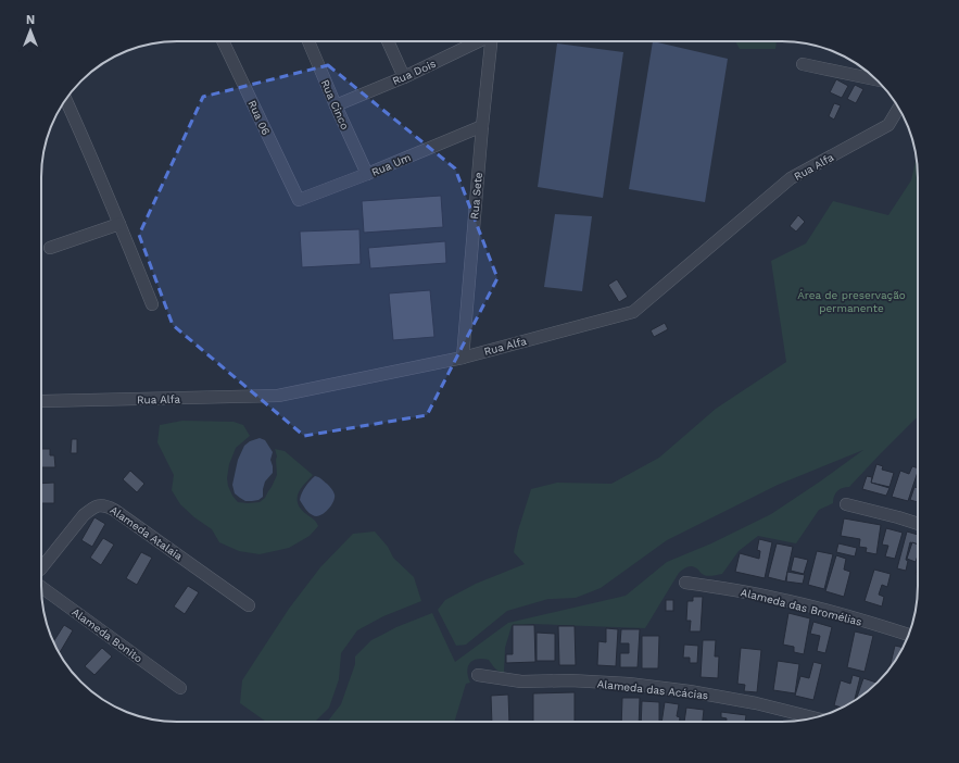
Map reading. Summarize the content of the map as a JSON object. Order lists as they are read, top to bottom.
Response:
{
  "streets": {
    "street": [
      "Rua Dois",
      "Rua Cinco",
      "Rua 06",
      "Rua Um",
      "Rua Alfa",
      "Rua Sete",
      "Alameda Atalaia",
      "Alameda das Bromélias",
      "Alameda Bonito",
      "Alameda das Acácias"
    ]
  },
  "crossings": [
    ["Rua Dois", "Rua Cinco"],
    ["Rua Cinco", "Rua Um"],
    ["Rua 06", "Rua Um"],
    ["Rua Um", "Rua Sete"],
    ["Rua Alfa", "Rua Sete"]
  ],
  "parks": ["Área de preservação permanente"],
  "north": "top"
}
